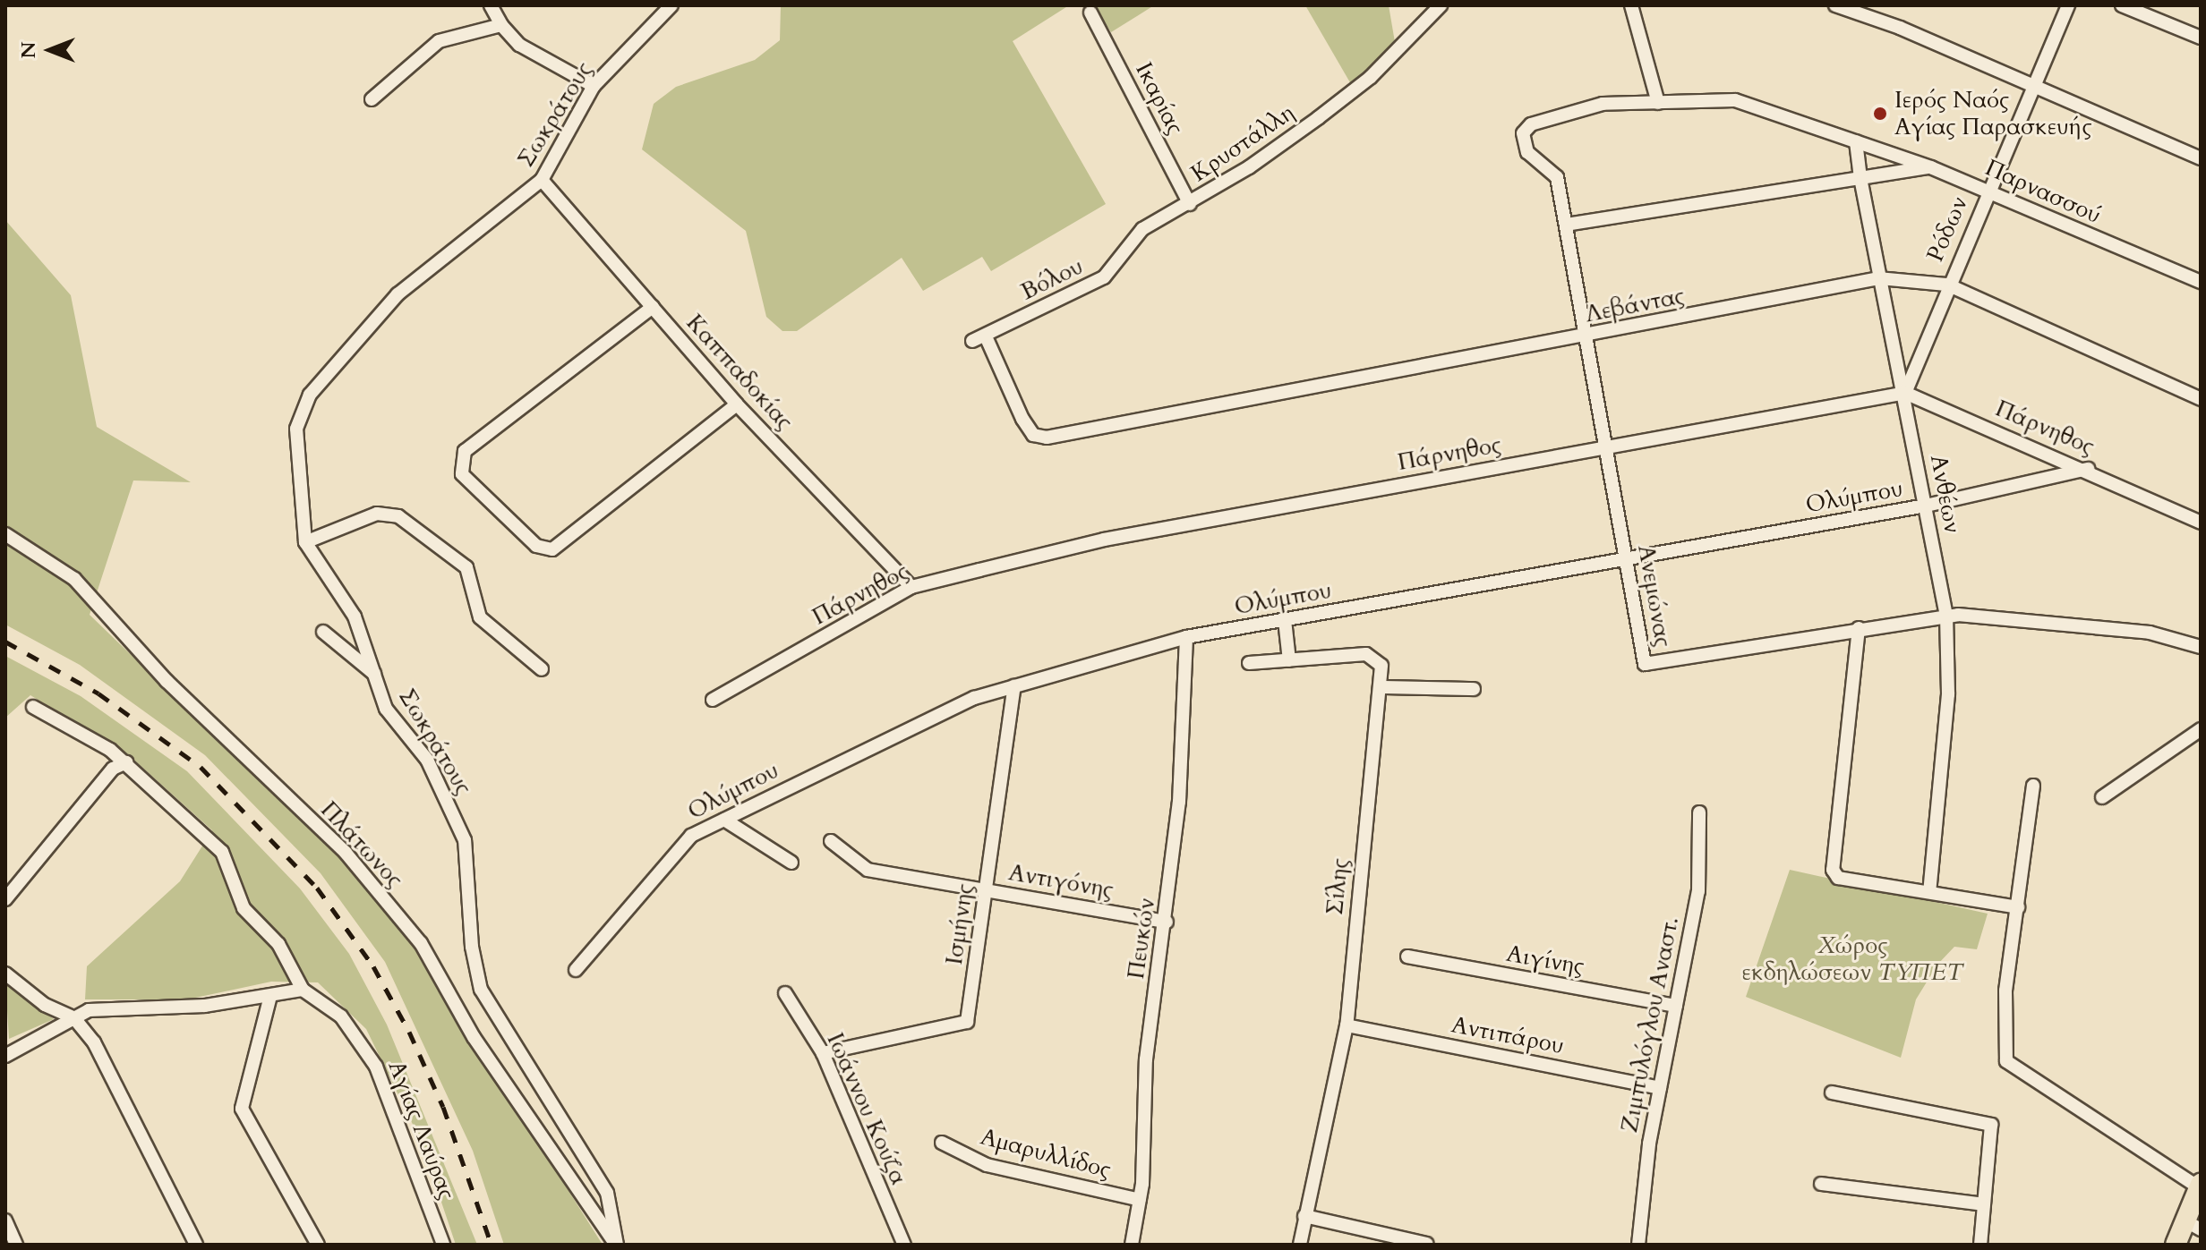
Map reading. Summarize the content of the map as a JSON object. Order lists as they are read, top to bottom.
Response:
{
  "streets": {
    "street": [
      "Ικαρίας",
      "Σωκράτους",
      "Κρυστάλλη",
      "Παρνασσού",
      "Ρόδων",
      "Βόλου",
      "Λεβάντας",
      "Καππαδοκίας",
      "Πάρνηθος",
      "Ανθέων",
      "Ολύμπου",
      "Ανεμώνας",
      "Πλάτωνος",
      "Αντιγόνης",
      "Σίλης",
      "Ισμήνης",
      "Πευκών",
      "Αιγίνης",
      "Ζιμπυλόγλου Αναστ.",
      "Αντιπάρου",
      "Ιωάννου Κούζα",
      "Αγίας Λαύρας",
      "Αμαρυλλίδος"
    ]
  },
  "crossings": [
    ["Ικαρίας", "Κρυστάλλη"],
    ["Σωκράτους", "Καππαδοκίας"],
    ["Σωκράτους", "Πλάτωνος"],
    ["Κρυστάλλη", "Βόλου"],
    ["Παρνασσού", "Ρόδων"],
    ["Παρνασσού", "Ανθέων"],
    ["Παρνασσού", "Ανεμώνας"],
    ["Ρόδων", "Λεβάντας"],
    ["Ρόδων", "Πάρνηθος"],
    ["Ρόδων", "Ανθέων"],
    ["Βόλου", "Λεβάντας"],
    ["Λεβάντας", "Ανθέων"],
    ["Λεβάντας", "Ανεμώνας"],
    ["Καππαδοκίας", "Πάρνηθος"],
    ["Πάρνηθος", "Ανθέων"],
    ["Πάρνηθος", "Ολύμπου"],
    ["Πάρνηθος", "Ανεμώνας"],
    ["Ανθέων", "Ολύμπου"],
    ["Ανθέων", "Ανεμώνας"],
    ["Ολύμπου", "Ανεμώνας"],
    ["Ολύμπου", "Ισμήνης"],
    ["Ολύμπου", "Πευκών"],
    ["Αντιγόνης", "Ισμήνης"],
    ["Αντιγόνης", "Πευκών"],
    ["Σίλης", "Αντιπάρου"],
    ["Ισμήνης", "Ιωάννου Κούζα"],
    ["Πευκών", "Αμαρυλλίδος"],
    ["Αιγίνης", "Ζιμπυλόγλου Αναστ."],
    ["Ζιμπυλόγλου Αναστ.", "Αντιπάρου"]
  ],
  "parks": ["Χώρος εκδηλώσεων ΤΥΠΕΤ"],
  "places": ["Ιερός Ναός Αγίας Παρασκευής"],
  "north": "left"
}
